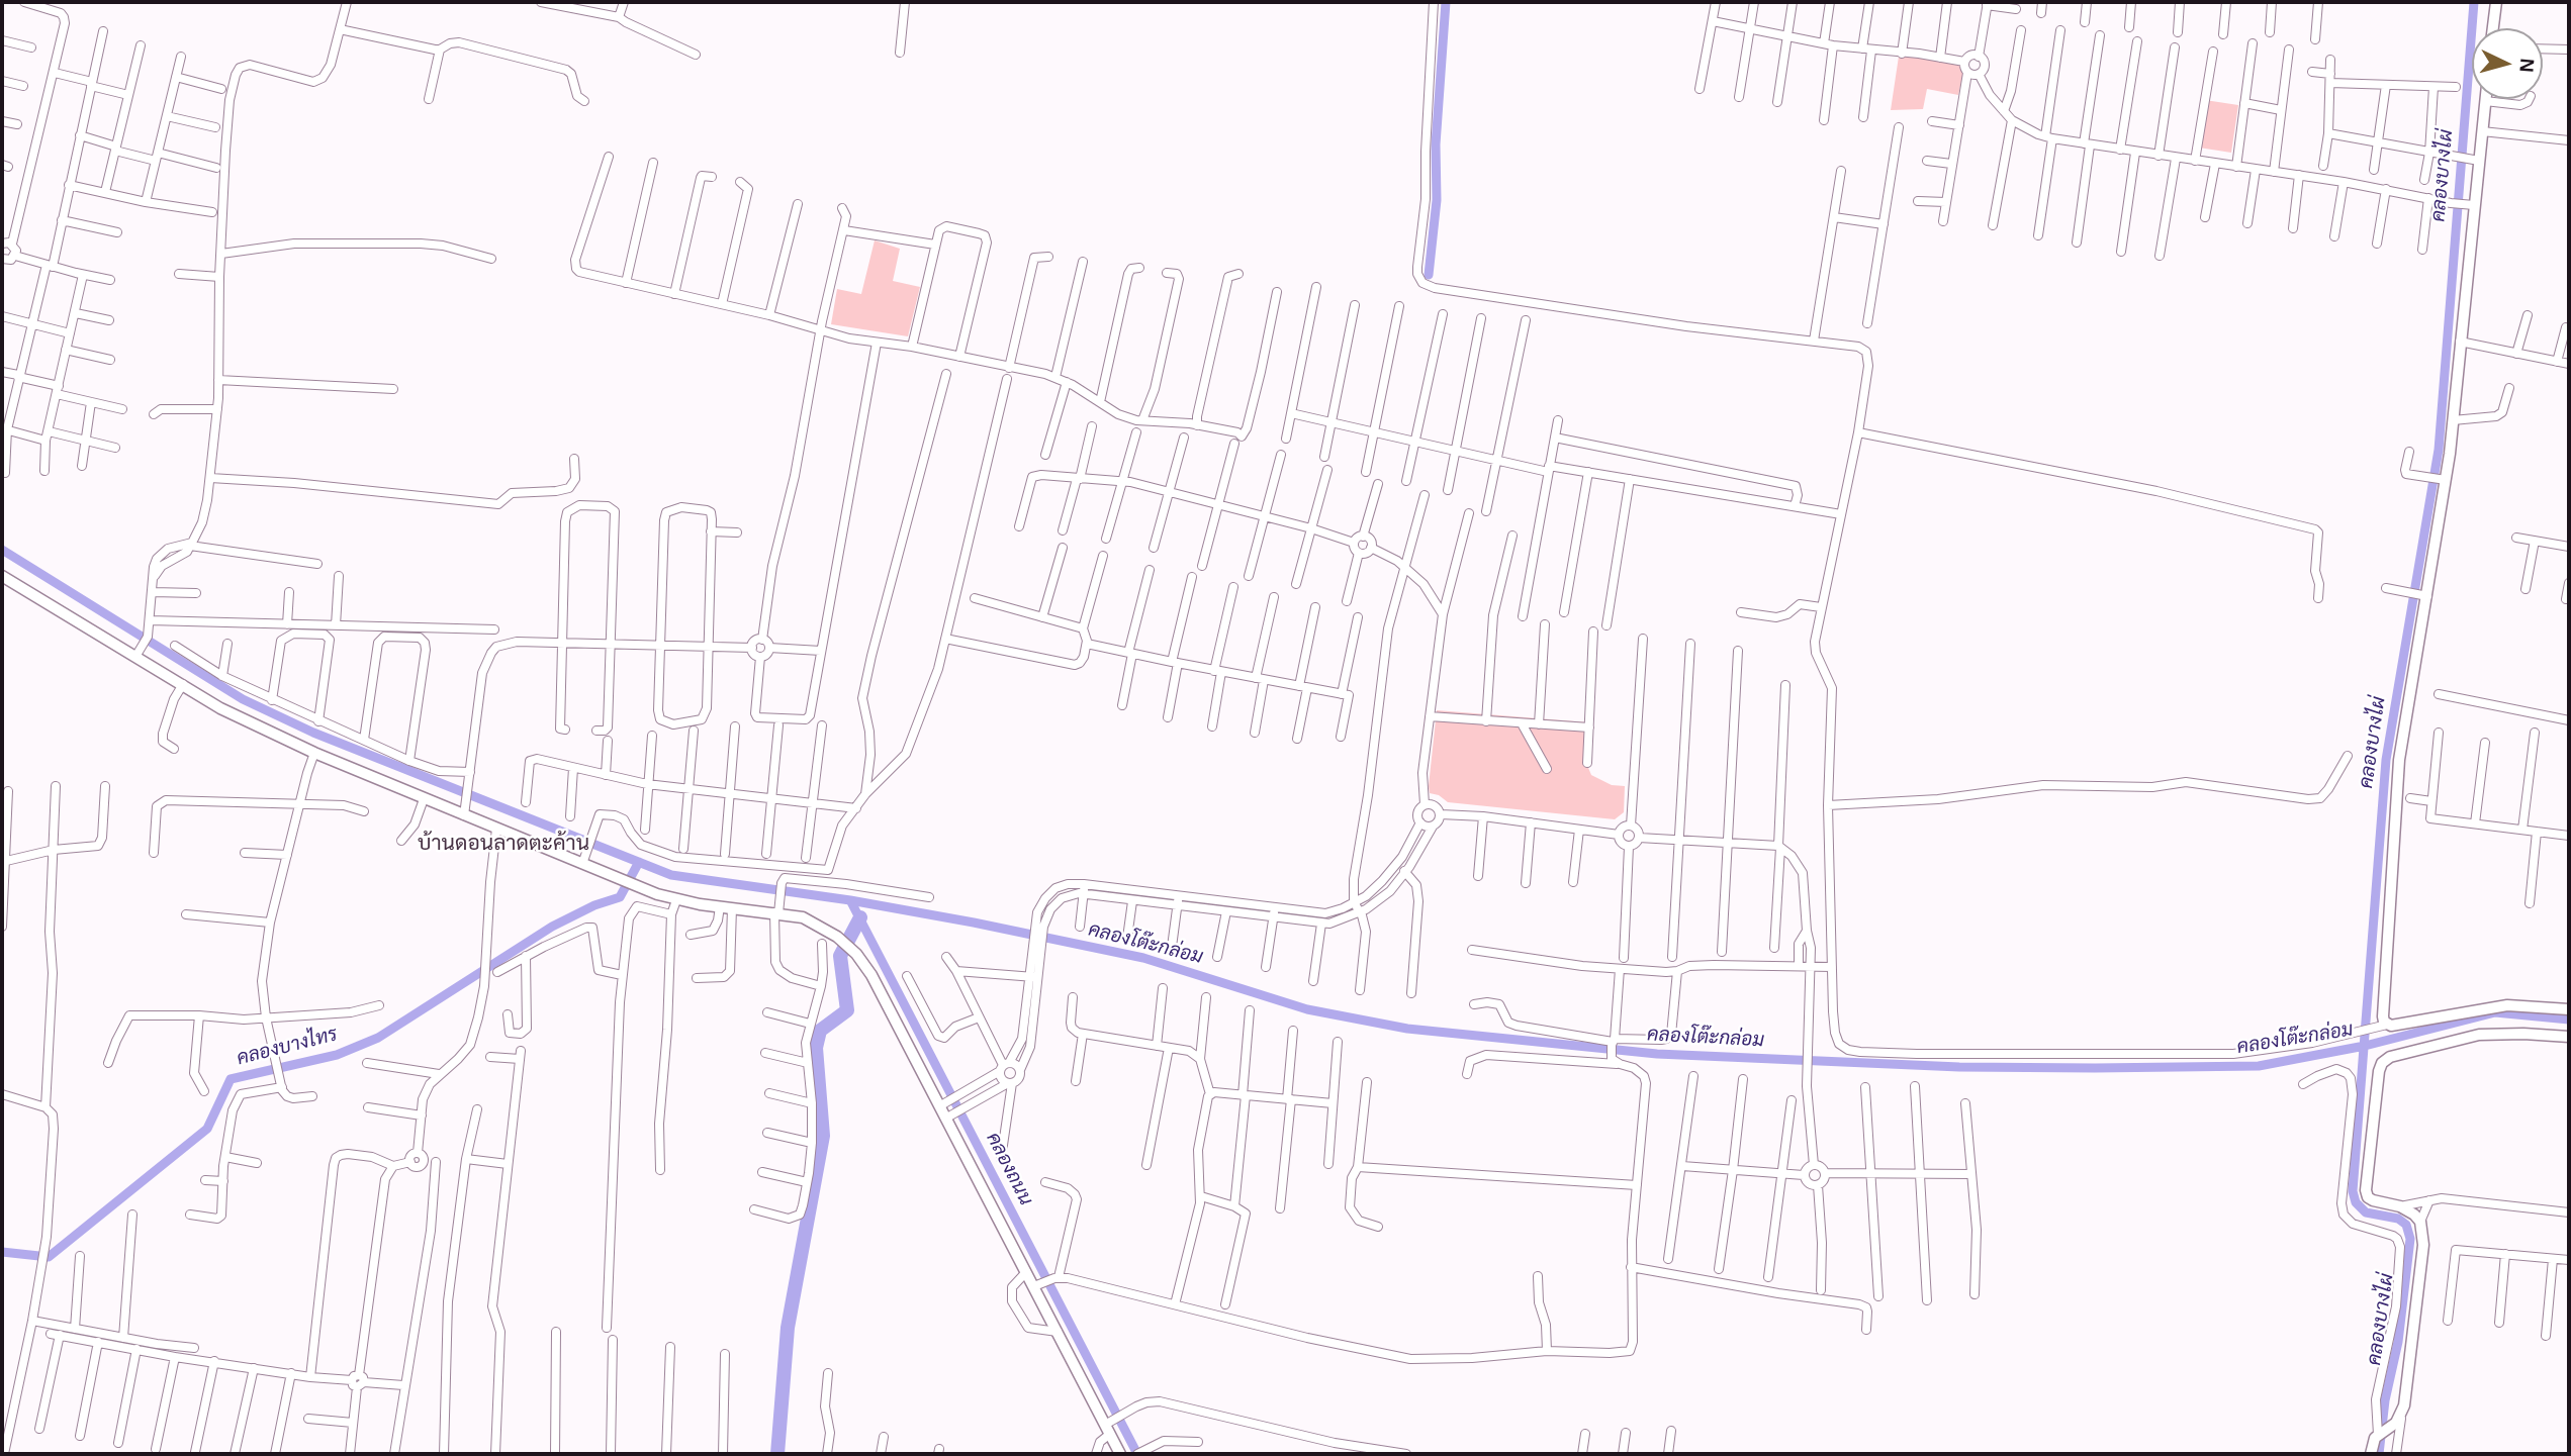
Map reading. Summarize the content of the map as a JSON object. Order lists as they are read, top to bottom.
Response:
{
  "districts": ["บ้านดอนลาดตะค้าน"],
  "water": [
    "คลองบางไผ่",
    "คลองโต๊ะกล่อม",
    "คลองบางไทร",
    "คลองถนน"
  ],
  "north": "right"
}
